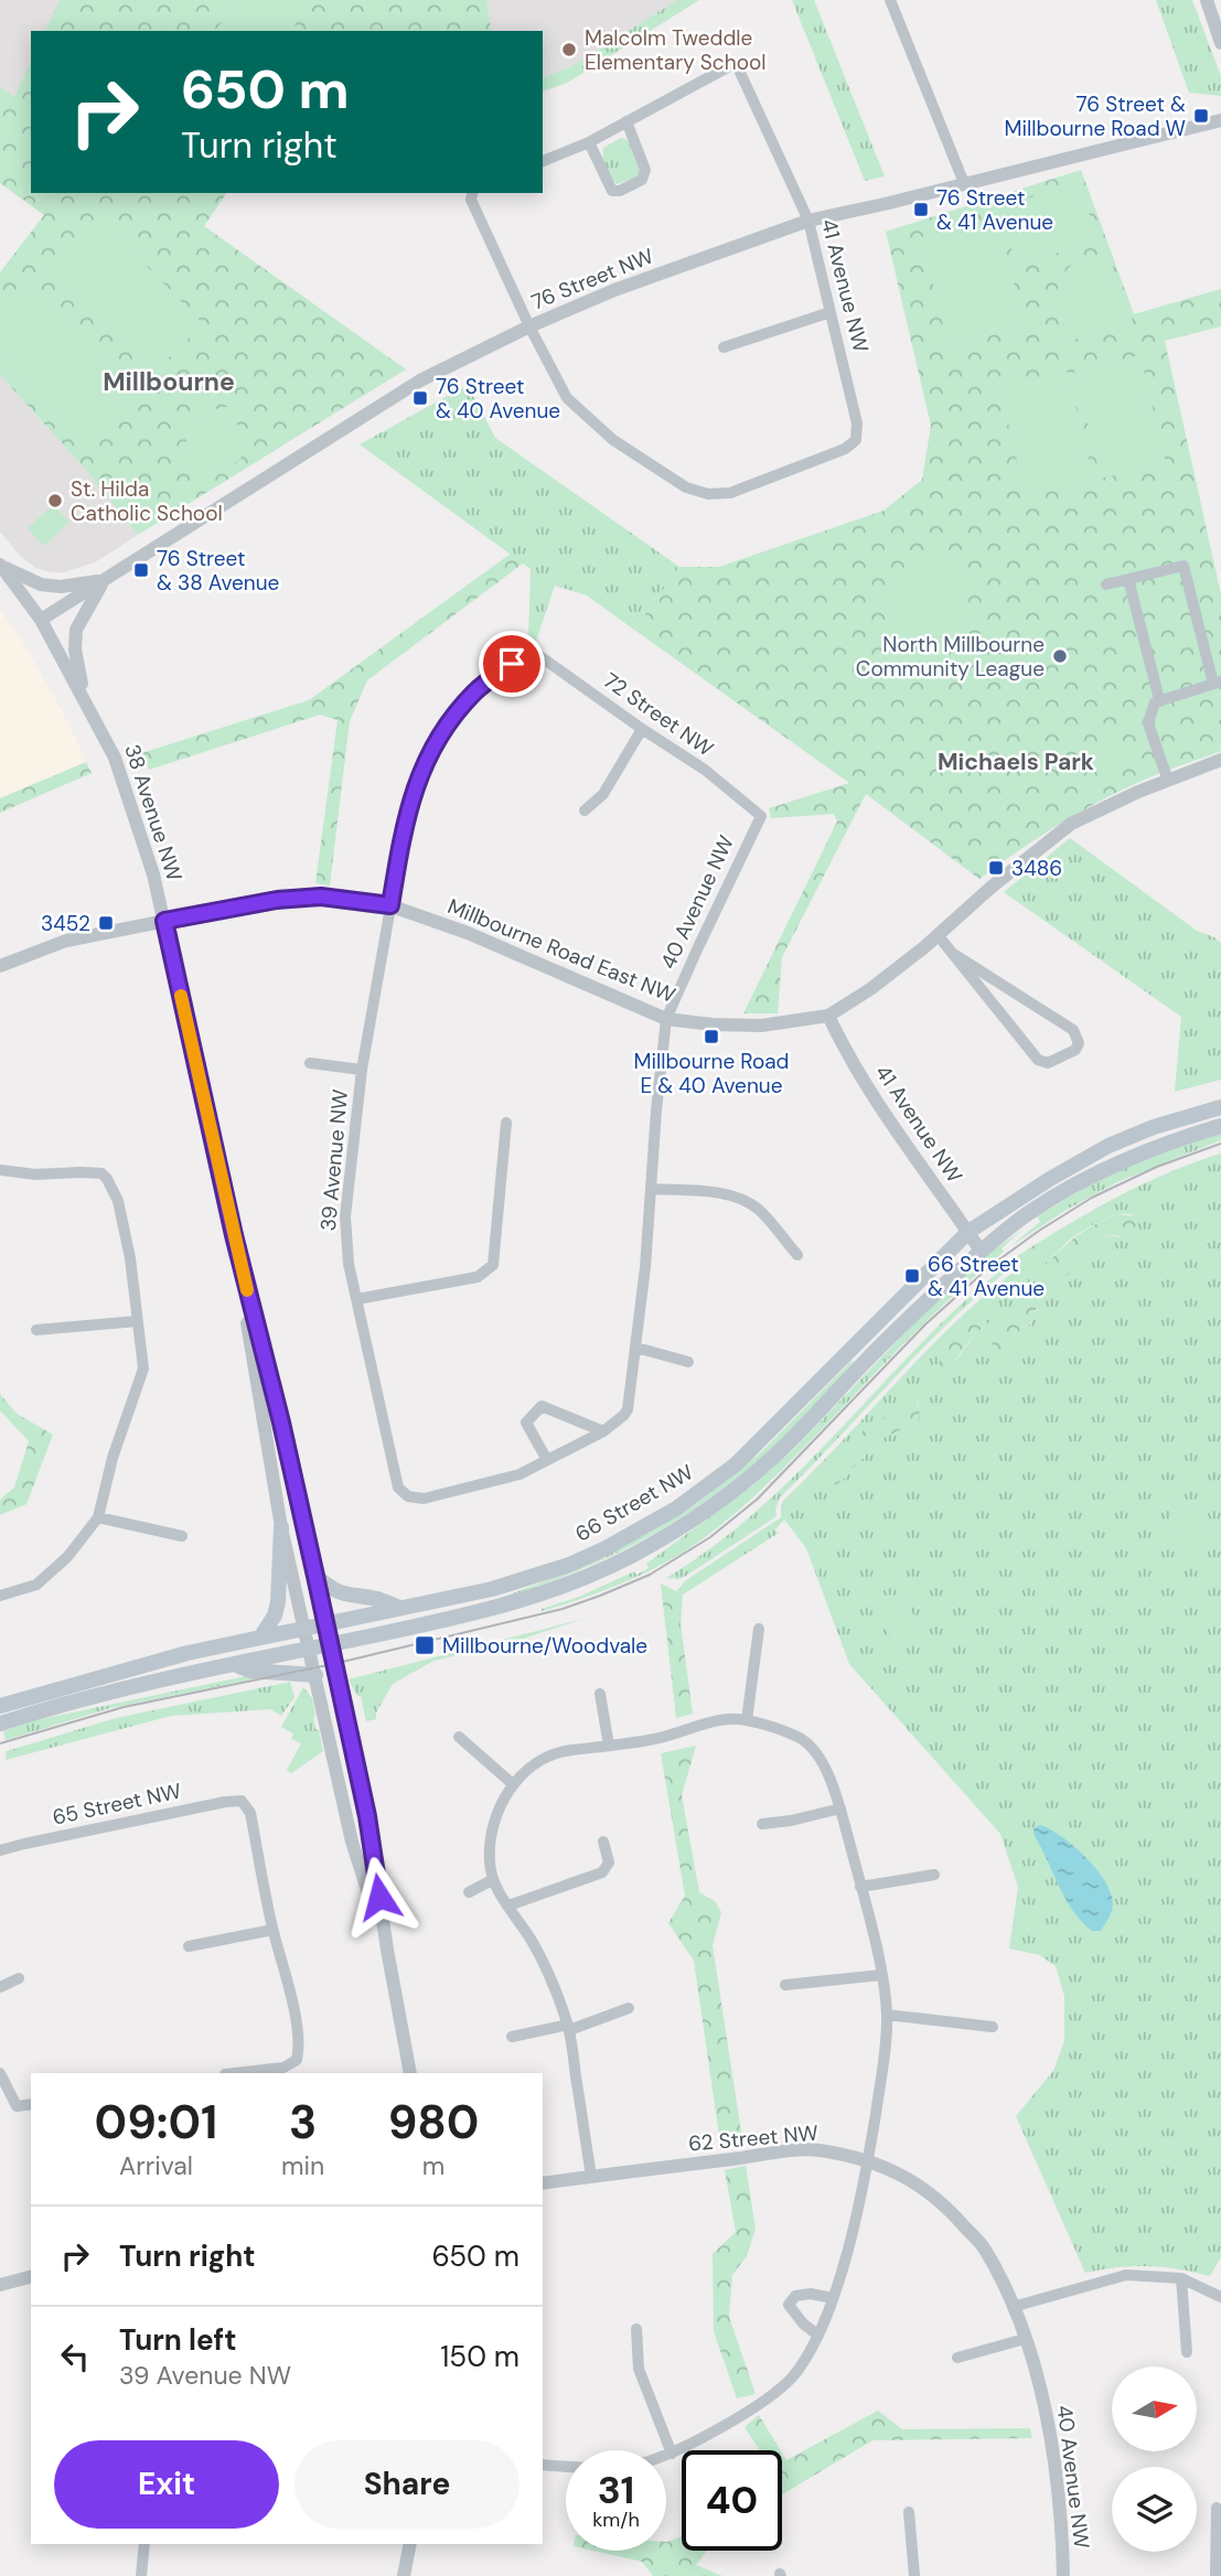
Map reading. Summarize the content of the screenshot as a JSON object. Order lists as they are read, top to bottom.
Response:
{
  "streets": {
    "main road": ["66 Street NW"],
    "street": [
      "76 Street NW",
      "41 Avenue NW",
      "72 Street NW",
      "38 Avenue NW",
      "40 Avenue NW",
      "Millbourne Road East NW",
      "39 Avenue NW",
      "65 Street NW",
      "62 Street NW"
    ]
  },
  "crossings": [
    ["76 Street NW", "41 Avenue NW"],
    ["76 Street NW", "38 Avenue NW"],
    ["41 Avenue NW", "Millbourne Road East NW"],
    ["41 Avenue NW", "66 Street NW"],
    ["72 Street NW", "40 Avenue NW"],
    ["72 Street NW", "39 Avenue NW"],
    ["38 Avenue NW", "Millbourne Road East NW"],
    ["38 Avenue NW", "66 Street NW"],
    ["40 Avenue NW", "Millbourne Road East NW"],
    ["40 Avenue NW", "62 Street NW"],
    ["Millbourne Road East NW", "39 Avenue NW"]
  ],
  "districts": ["Millbourne", "Michaels Park"],
  "places": {
    "other": ["Malcolm Tweddle Elementary School", "St. Hilda Catholic School", "North Millbourne Community League"],
    "transit": [
      "76 Street & Millbourne Road W",
      "76 Street & 41 Avenue",
      "76 Street & 40 Avenue",
      "76 Street & 38 Avenue",
      "3486",
      "3452",
      "Millbourne Road E & 40 Avenue",
      "66 Street & 41 Avenue",
      "Millbourne/Woodvale"
    ]
  },
  "north": "right",
  "page": {
    "turn": ["650 m", "Turn right"],
    "eta": [
      "09:01",
      "Arrival",
      "3",
      "min",
      "980",
      "m"
    ],
    "list": [
      {
        "name": "Turn right",
        "value": "650 m"
      },
      {
        "name": "Turn left",
        "note": "39 Avenue NW",
        "value": "150 m"
      }
    ],
    "buttons": ["Exit", "Share"],
    "speed": "31 km/h",
    "limit": "40"
  }
}
